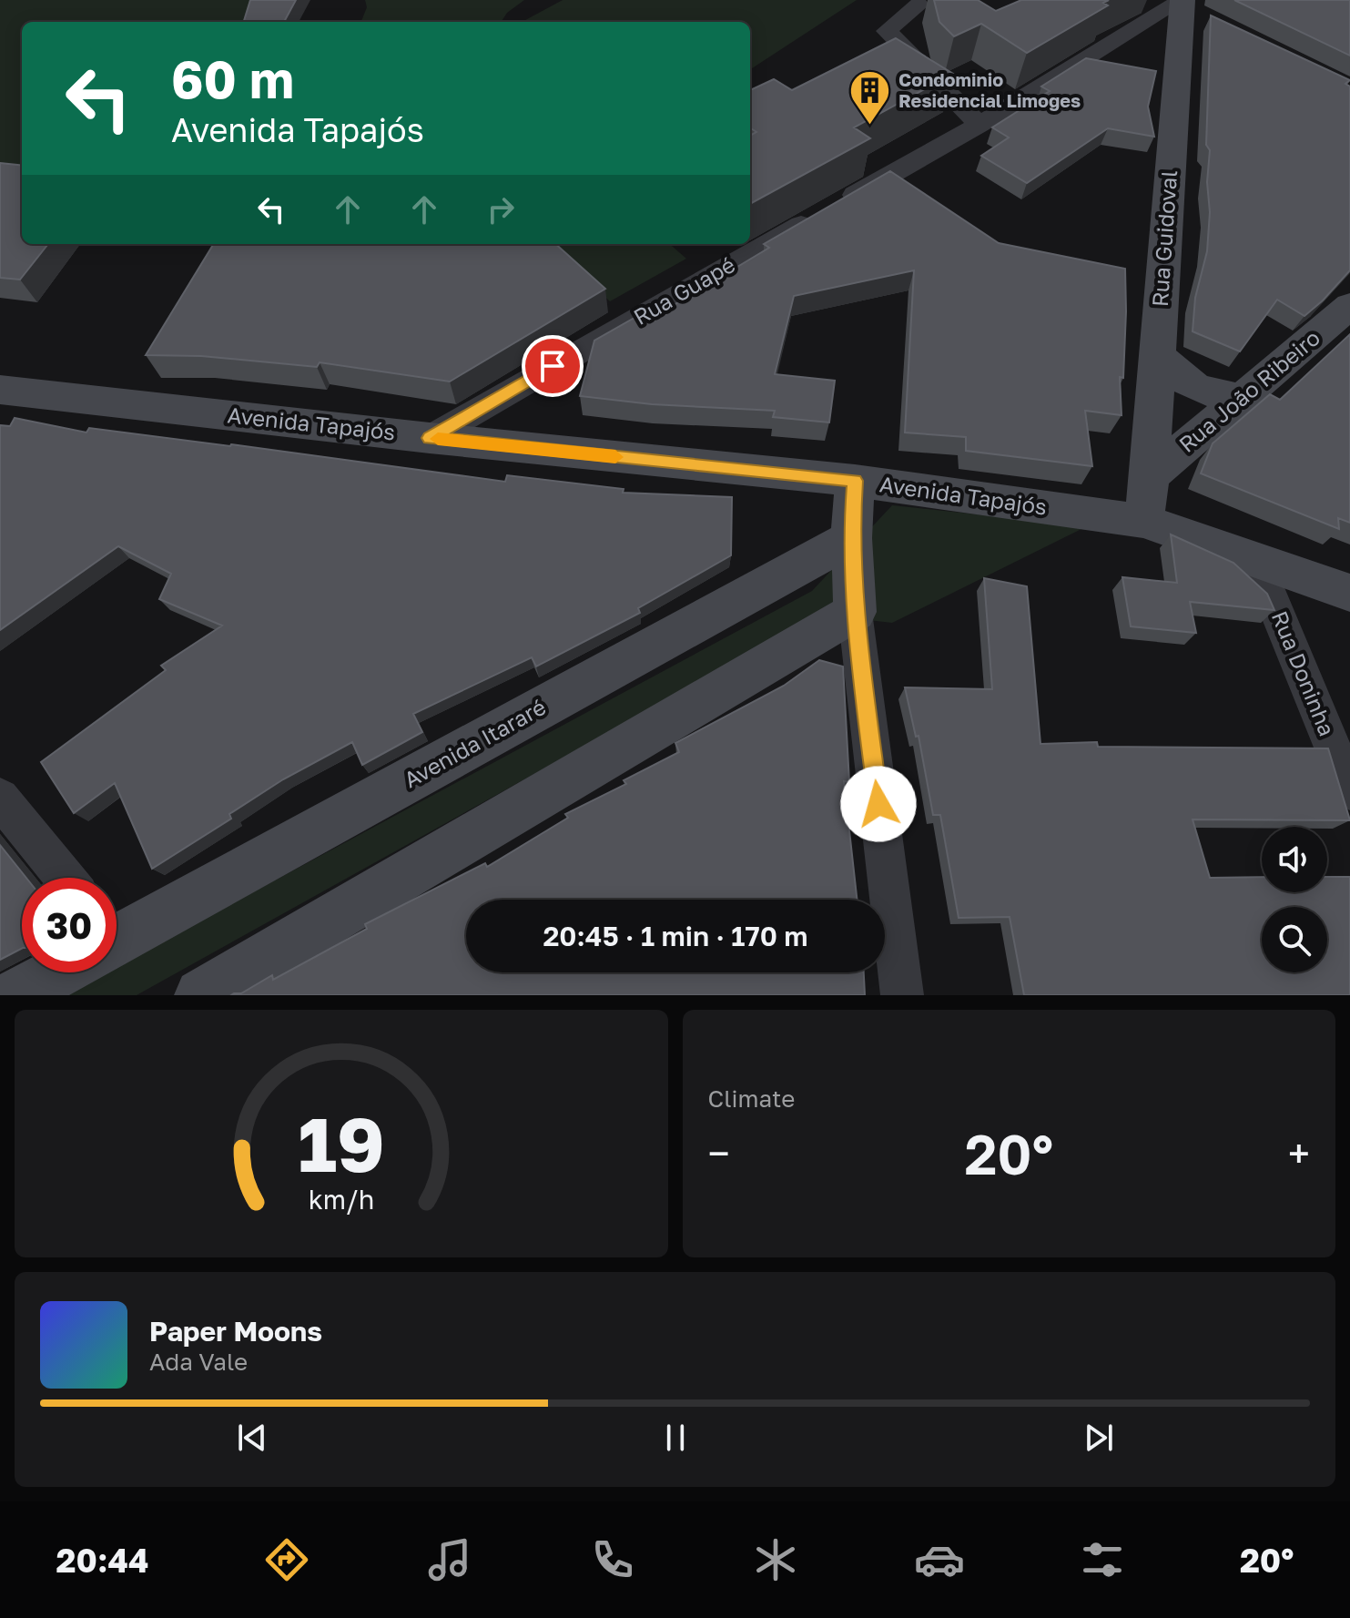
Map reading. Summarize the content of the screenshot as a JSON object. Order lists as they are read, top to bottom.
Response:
{
  "streets": {
    "street": [
      "Rua Guidoval",
      "Rua Guapé",
      "Rua João Ribeiro",
      "Avenida Tapajós",
      "Rua Doninha",
      "Avenida Itararé"
    ]
  },
  "crossings": [
    ["Rua Guidoval", "Rua Guapé"],
    ["Rua Guidoval", "Rua João Ribeiro"],
    ["Rua Guidoval", "Avenida Tapajós"],
    ["Rua Guapé", "Avenida Tapajós"],
    ["Avenida Tapajós", "Rua Doninha"]
  ],
  "places": {
    "building": ["Condominio Residencial Limoges"]
  },
  "page": {
    "turn": ["60 m", "Avenida Tapajós"],
    "limit": "30",
    "trip": "20:45 · 1 min · 170 m",
    "tile": "Climate",
    "heat": ["−", "20°", "+"],
    "song": ["Paper Moons", "Ada Vale"],
    "tabs": ["20:44", "20°"],
    "gauge": ["19", "km/h"]
  }
}
